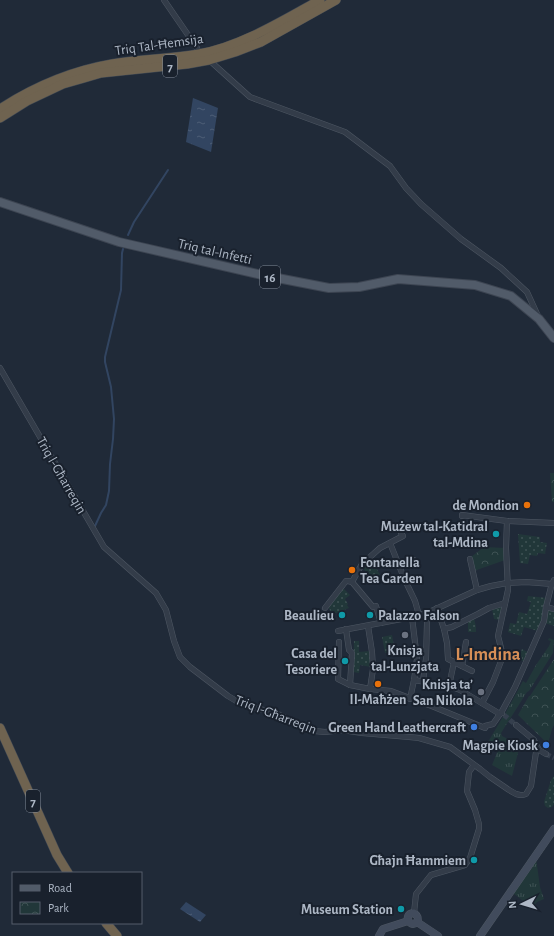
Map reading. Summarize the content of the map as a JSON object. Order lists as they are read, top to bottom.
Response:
{
  "streets": {
    "highway": ["Triq Tal-Ħemsija", "7"],
    "main road": ["Triq tal-Infetti", "16"],
    "street": ["Triq l-Għarreqin"]
  },
  "districts": ["L-Imdina"],
  "places": [
    "de Mondion",
    "Mużew tal-Katidral tal-Mdina",
    "Fontanella Tea Garden",
    "Beaulieu",
    "Palazzo Falson",
    "Knisja tal-Lunzjata",
    "Casa del Tesoriere",
    "Il-Maħżen",
    "Knisja ta’ San Nikola",
    "Green Hand Leathercraft",
    "Magpie Kiosk",
    "Għajn Ħammiem",
    "Museum Station"
  ],
  "legend": ["Road", "Park"],
  "north": "left"
}
